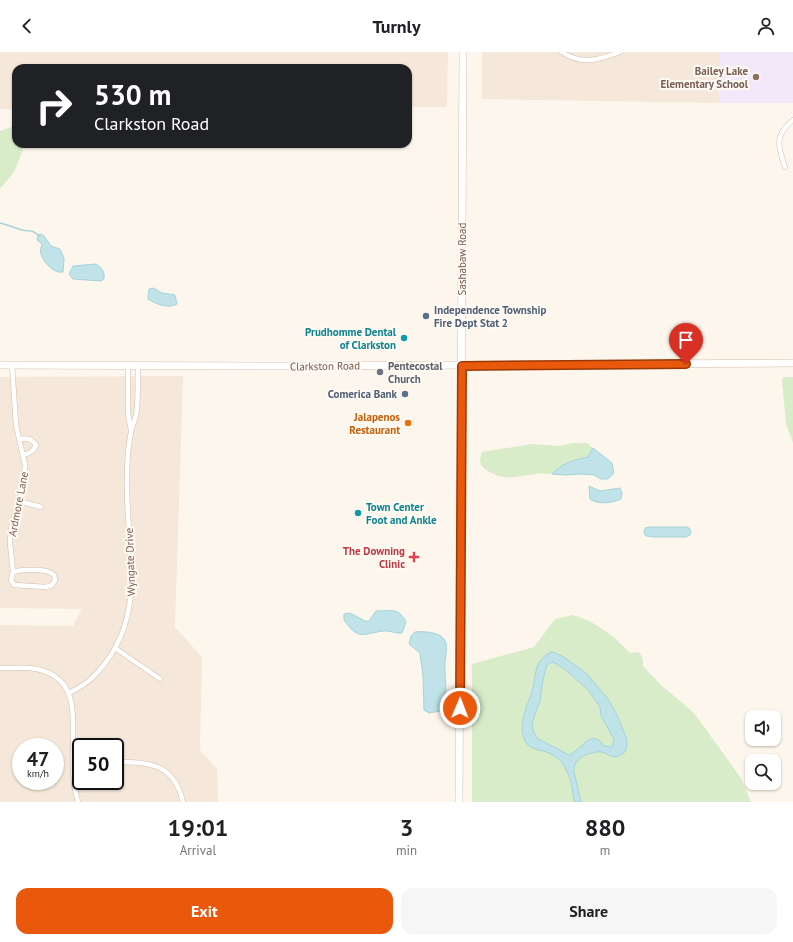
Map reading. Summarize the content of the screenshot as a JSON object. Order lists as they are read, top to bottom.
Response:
{
  "streets": {
    "main road": ["Sashabaw Road", "Clarkston Road"],
    "street": ["Ardmore Lane", "Wyngate Drive"]
  },
  "crossings": [
    ["Sashabaw Road", "Clarkston Road"],
    ["Clarkston Road", "Ardmore Lane"],
    ["Clarkston Road", "Wyngate Drive"]
  ],
  "places": {
    "other": [
      "Bailey Lake Elementary School",
      "Independence Township Fire Dept Stat 2",
      "Prudhomme Dental of Clarkston",
      "Pentecostal Church",
      "Comerica Bank",
      "Jalapenos Restaurant",
      "Town Center Foot and Ankle"
    ],
    "health": ["The Downing Clinic"]
  },
  "page": {
    "header": "Turnly",
    "turn": ["530 m", "Clarkston Road"],
    "speed": "47 km/h",
    "limit": "50",
    "eta": [
      "19:01",
      "Arrival",
      "3",
      "min",
      "880",
      "m"
    ],
    "buttons": ["Exit", "Share"]
  }
}
